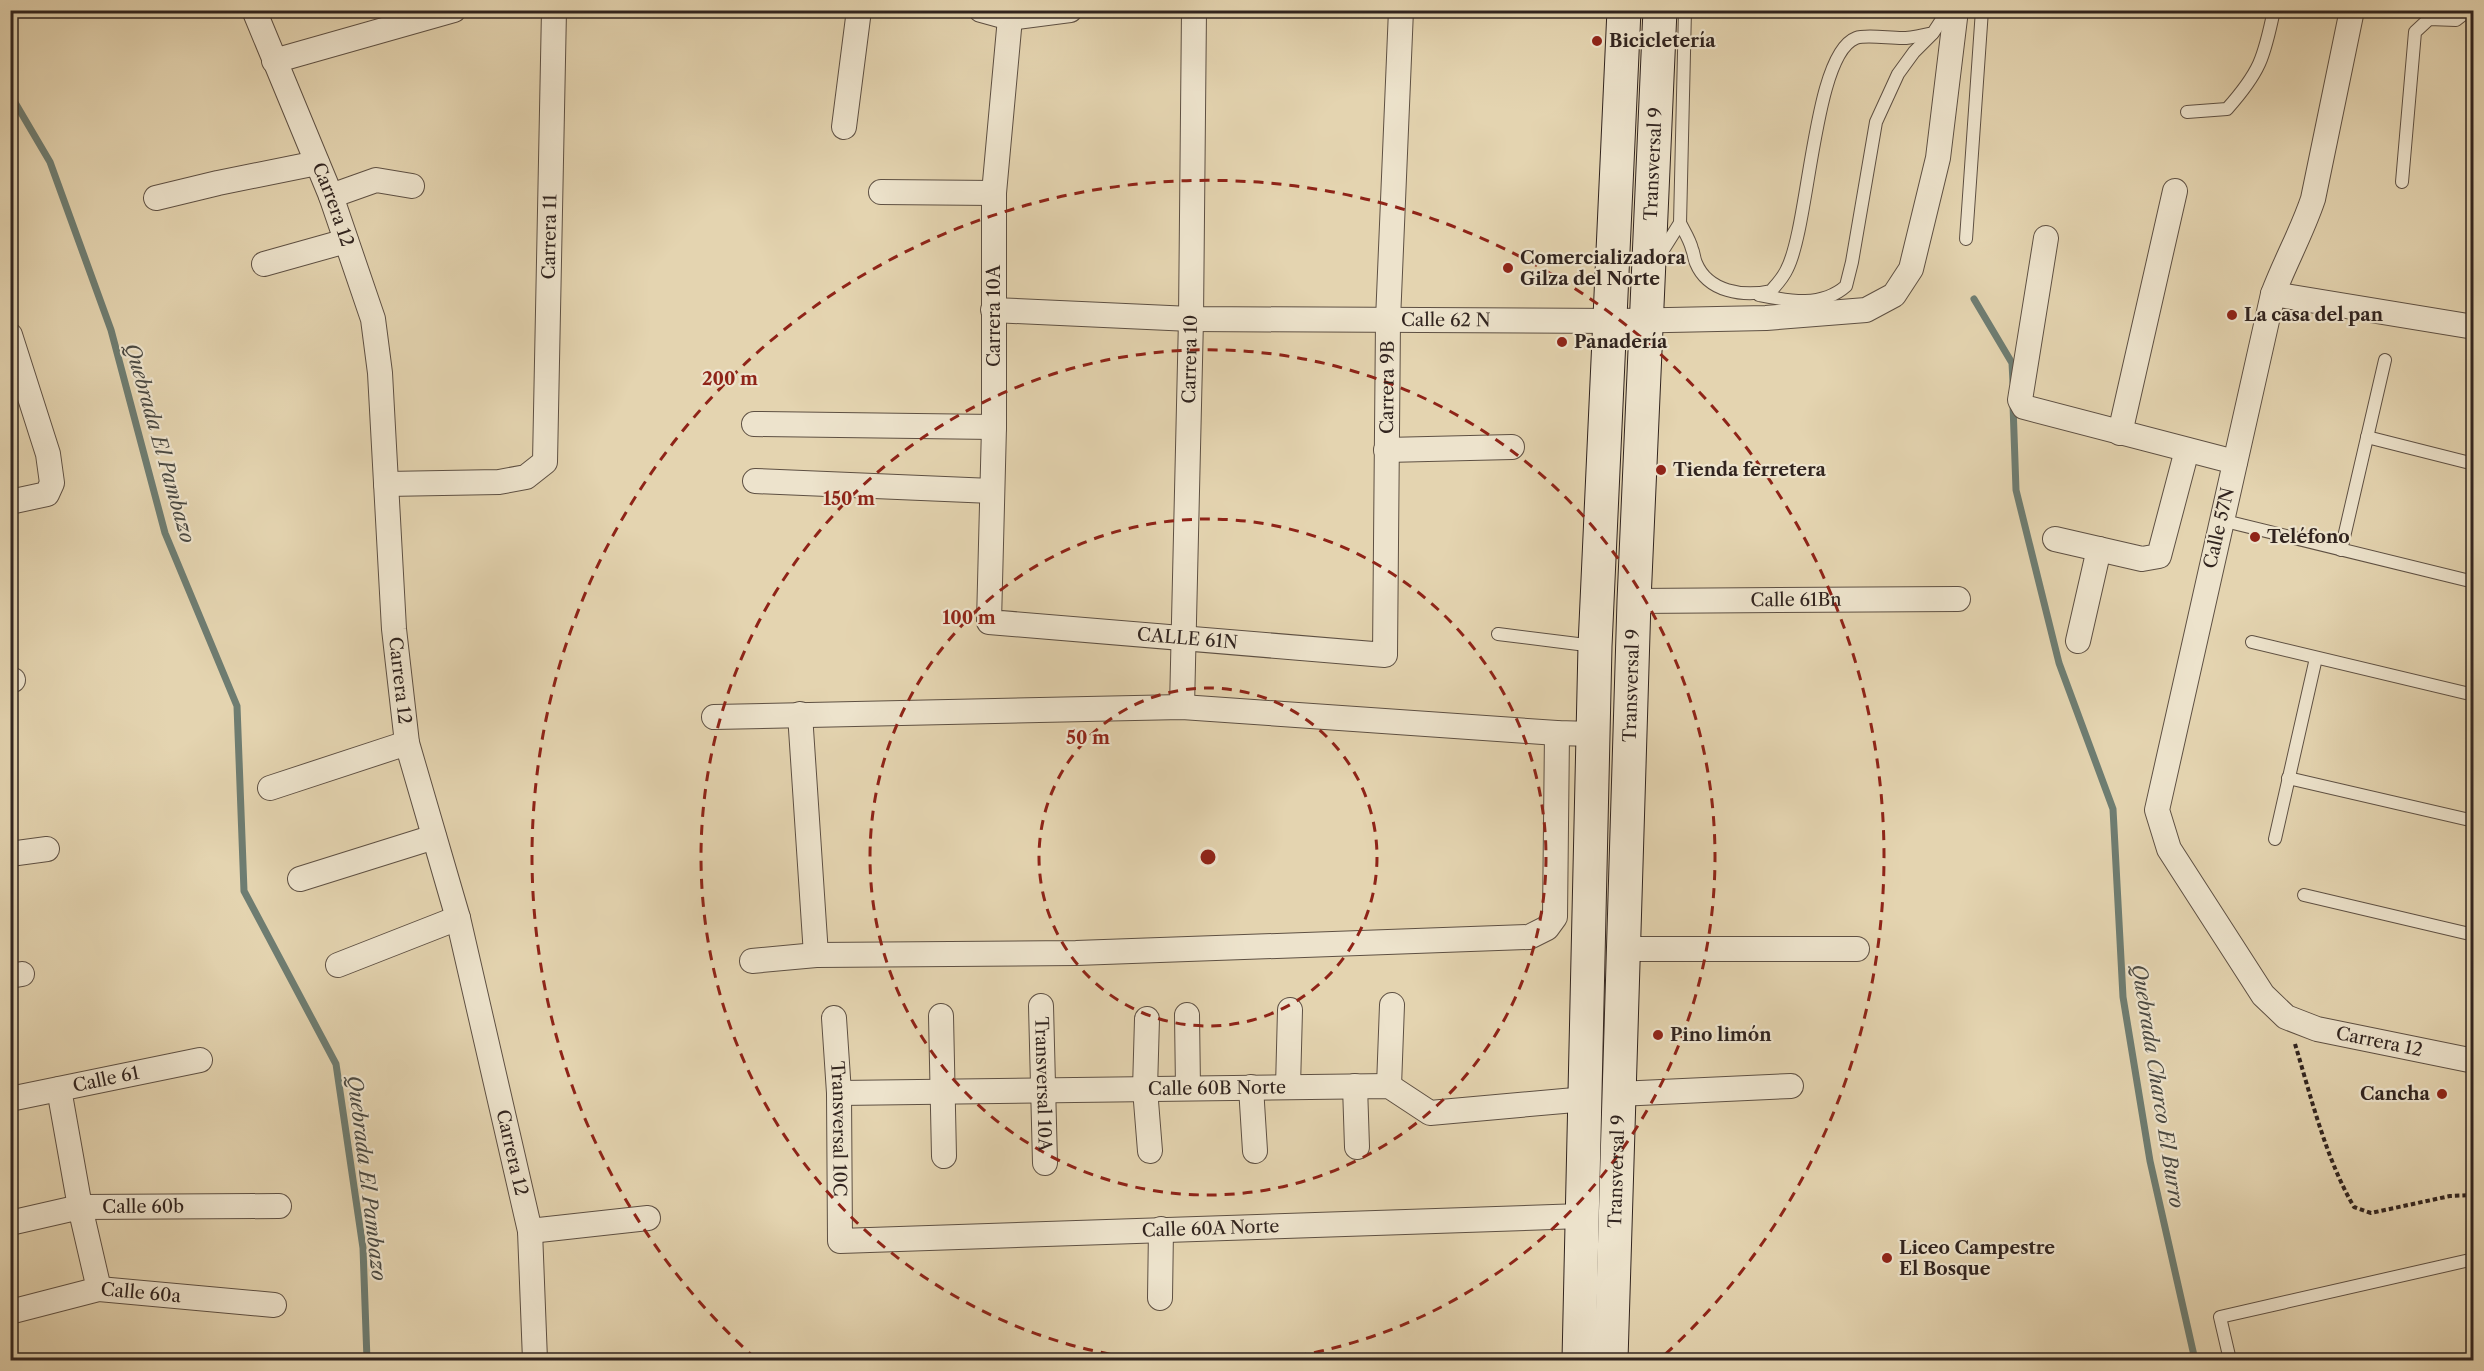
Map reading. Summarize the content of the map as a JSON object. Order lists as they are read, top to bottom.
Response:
{
  "streets": {
    "main road": ["Transversal 9"],
    "street": [
      "Carrera 12",
      "Carrera 11",
      "Carrera 10A",
      "Calle 62 N",
      "Carrera 10",
      "Carrera 9B",
      "Calle 57N",
      "Calle 61Bn",
      "CALLE 61N",
      "Calle 61",
      "Transversal 10A",
      "Calle 60B Norte",
      "Transversal 10C",
      "Calle 60b",
      "Calle 60A Norte",
      "Calle 60a"
    ]
  },
  "crossings": [
    ["Transversal 9", "Calle 62 N"],
    ["Transversal 9", "Calle 61Bn"],
    ["Transversal 9", "Calle 60A Norte"],
    ["Carrera 12", "Carrera 11"],
    ["Carrera 12", "Calle 57N"],
    ["Carrera 10A", "Calle 62 N"],
    ["Carrera 10A", "CALLE 61N"],
    ["Calle 62 N", "Carrera 10"],
    ["Calle 62 N", "Carrera 9B"],
    ["Carrera 10", "CALLE 61N"],
    ["Carrera 9B", "CALLE 61N"],
    ["Transversal 10A", "Calle 60B Norte"],
    ["Calle 60B Norte", "Transversal 10C"],
    ["Transversal 10C", "Calle 60A Norte"]
  ],
  "water": ["Quebrada El Pambazo", "Quebrada Charco El Burro"],
  "places": [
    "Bicicletería",
    "Comercializadora Gilza del Norte",
    "La casa del pan",
    "Panadería",
    "Tienda ferretera",
    "Teléfono",
    "Pino limón",
    "Cancha",
    "Liceo Campestre El Bosque"
  ],
  "rings": [
    "200 m",
    "150 m",
    "100 m",
    "50 m"
  ]
}
